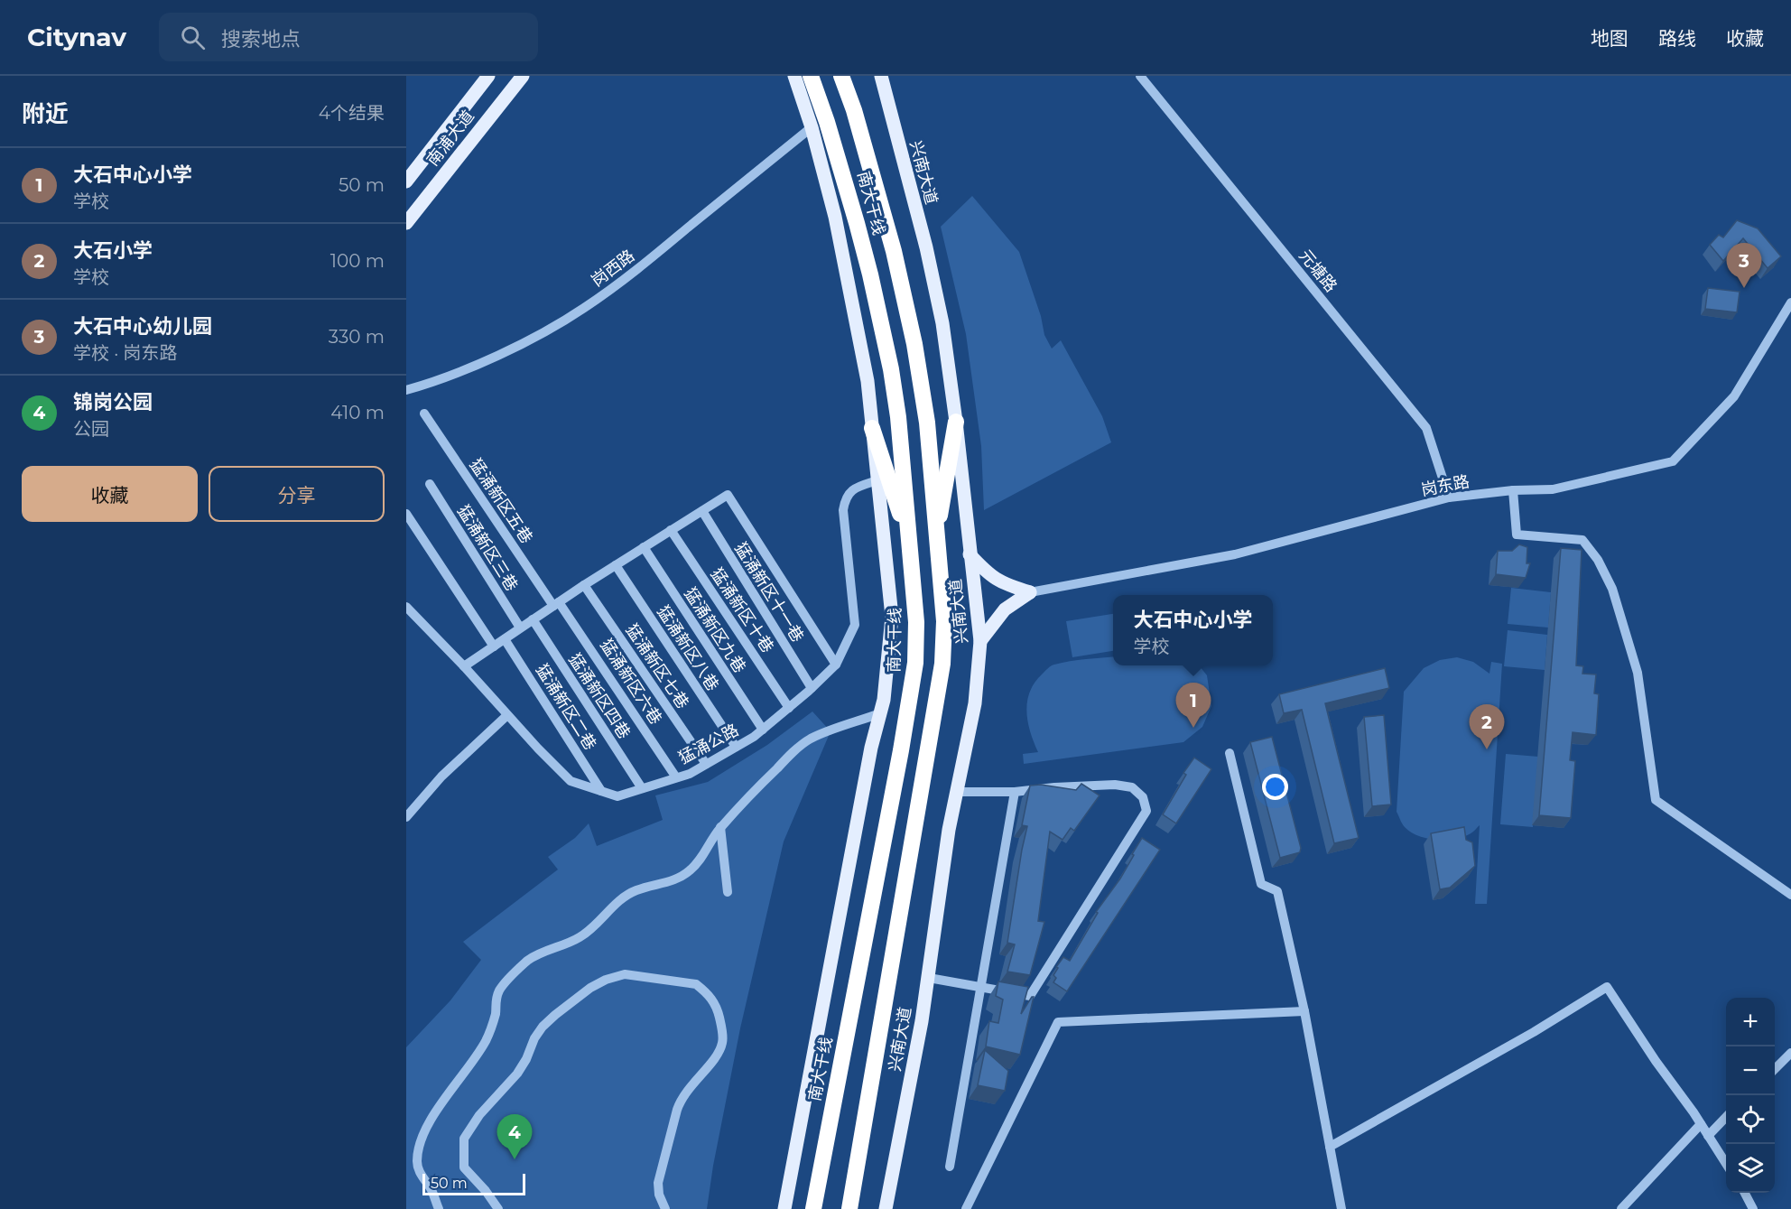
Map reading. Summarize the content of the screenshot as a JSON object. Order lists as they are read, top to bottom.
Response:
{
  "streets": {
    "highway": ["南大干线"],
    "main road": ["南浦大道", "兴南大道"],
    "street": [
      "岗西路",
      "元塘路",
      "岗东路",
      "猛涌新区五巷",
      "猛涌新区三巷",
      "猛涌新区十一巷",
      "猛涌新区十巷",
      "猛涌新区九巷",
      "猛涌新区八巷",
      "猛涌新区七巷",
      "猛涌新区六巷",
      "猛涌新区四巷",
      "猛涌新区二巷",
      "猛涌公路"
    ]
  },
  "crossings": [
    ["元塘路", "岗东路"],
    ["猛涌新区五巷", "猛涌新区六巷"],
    ["猛涌新区十一巷", "猛涌公路"],
    ["猛涌新区十巷", "猛涌公路"],
    ["猛涌新区九巷", "猛涌公路"],
    ["猛涌新区八巷", "猛涌公路"],
    ["猛涌新区七巷", "猛涌公路"],
    ["猛涌新区六巷", "猛涌公路"],
    ["猛涌新区四巷", "猛涌公路"],
    ["猛涌新区二巷", "猛涌公路"]
  ],
  "scale_bar": "50 m",
  "page": {
    "header": "Citynav",
    "search": "搜索地点",
    "nav": ["地图", "路线", "收藏"],
    "heading": ["附近", "4个结果"],
    "list": [
      {
        "mark": "1",
        "name": "大石中心小学",
        "note": "学校",
        "value": "50 m"
      },
      {
        "mark": "2",
        "name": "大石小学",
        "note": "学校",
        "value": "100 m"
      },
      {
        "mark": "3",
        "name": "大石中心幼儿园",
        "note": "学校 · 岗东路",
        "value": "330 m"
      },
      {
        "mark": "4",
        "name": "锦岗公园",
        "note": "公园",
        "value": "410 m"
      }
    ],
    "pins": [
      "3",
      "1",
      "2",
      "4"
    ],
    "buttons": ["收藏", "分享"],
    "popup": ["大石中心小学", "学校"],
    "map_buttons": ["+", "−"],
    "scale": "50 m"
  }
}
